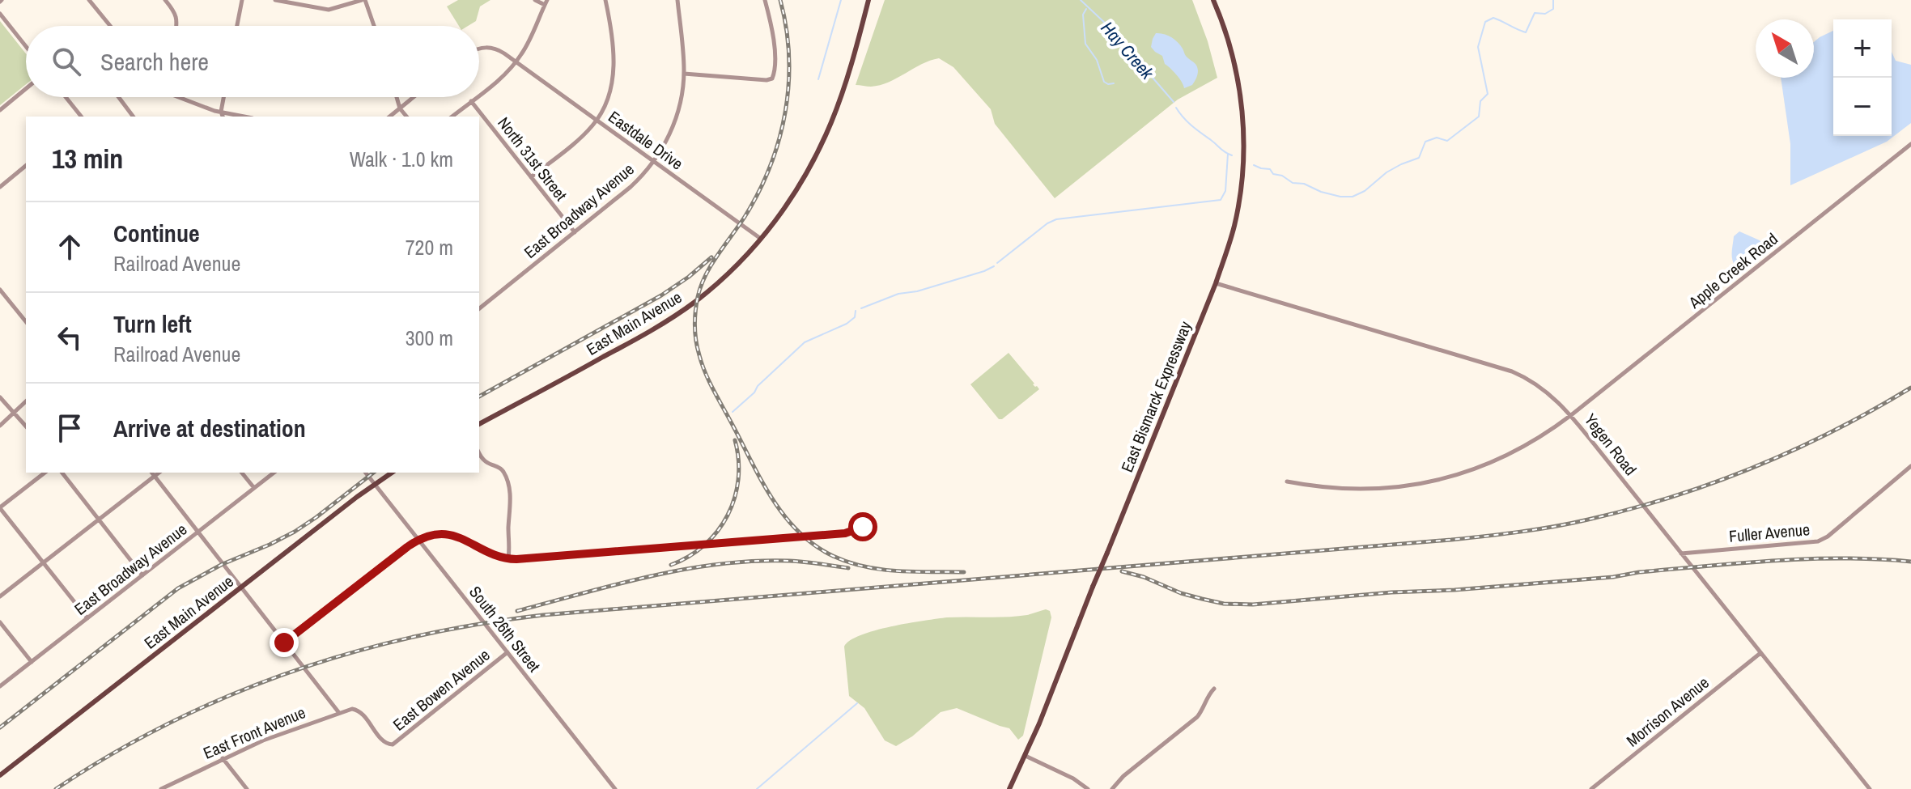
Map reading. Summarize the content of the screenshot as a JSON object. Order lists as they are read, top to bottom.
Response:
{
  "streets": {
    "main road": ["East Main Avenue", "East Bismarck Expressway"],
    "street": [
      "Eastdale Drive",
      "North 31st Street",
      "East Broadway Avenue",
      "Apple Creek Road",
      "Yegen Road",
      "Fuller Avenue",
      "South 26th Street",
      "East Bowen Avenue",
      "Morrison Avenue",
      "East Front Avenue"
    ]
  },
  "crossings": [
    ["Eastdale Drive", "East Broadway Avenue"],
    ["Eastdale Drive", "East Main Avenue"],
    ["North 31st Street", "East Broadway Avenue"],
    ["Apple Creek Road", "Yegen Road"],
    ["East Main Avenue", "South 26th Street"],
    ["East Bismarck Expressway", "Yegen Road"],
    ["Yegen Road", "Fuller Avenue"],
    ["Yegen Road", "Morrison Avenue"],
    ["South 26th Street", "East Bowen Avenue"],
    ["East Bowen Avenue", "East Front Avenue"]
  ],
  "water": ["Hay Creek"],
  "north": "top left",
  "page": {
    "map_buttons": ["+", "−"],
    "search": "Search here",
    "heading": ["13 min", "Walk · 1.0 km"],
    "list": [
      ["Continue", "Railroad Avenue", "720 m"],
      ["Turn left", "Railroad Avenue", "300 m"],
      "Arrive at destination"
    ]
  }
}
